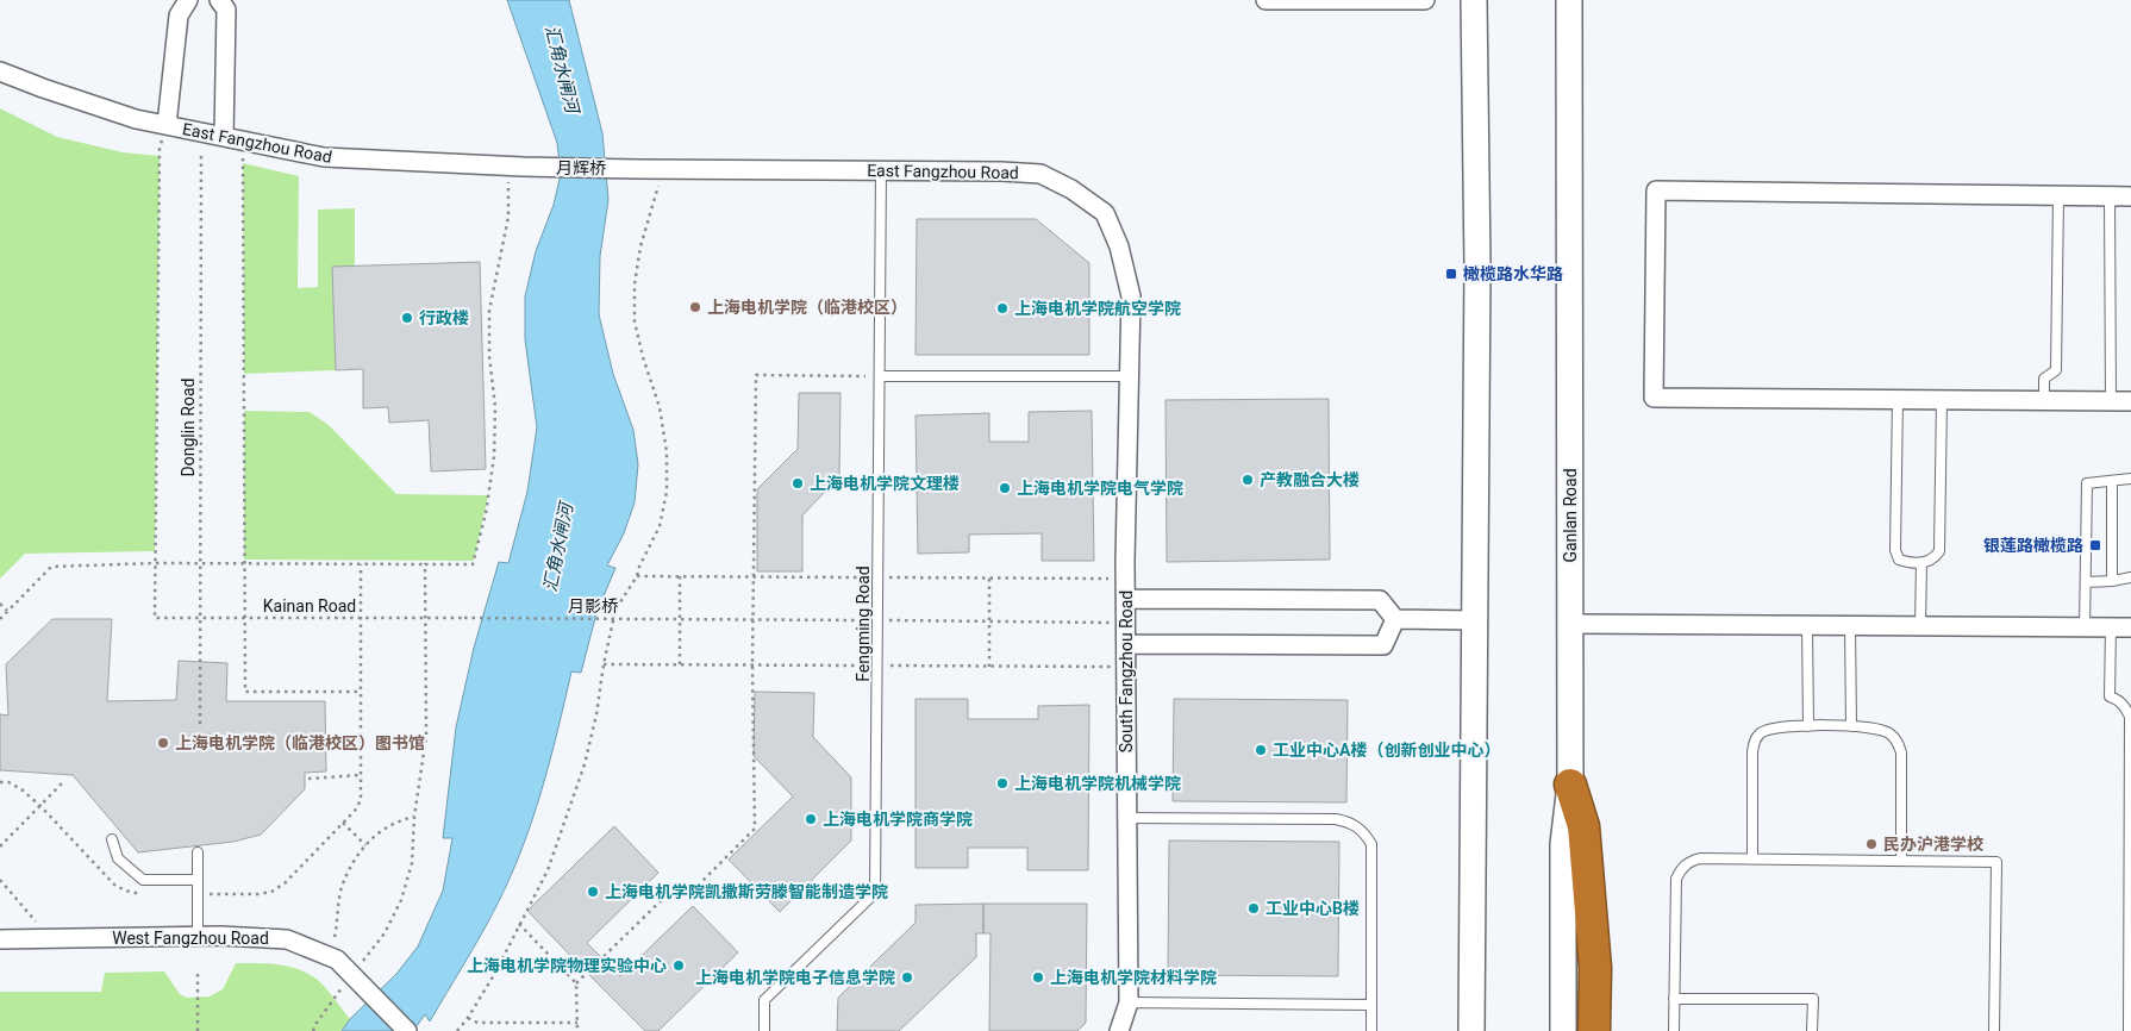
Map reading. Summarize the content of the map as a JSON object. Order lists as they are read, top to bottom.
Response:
{
  "streets": {
    "main road": ["Ganlan Road"],
    "street": [
      "East Fangzhou Road",
      "月辉桥",
      "South Fangzhou Road",
      "West Fangzhou Road"
    ],
    "lane": ["Fengming Road"],
    "path": ["Donglin Road", "Kainan Road", "月影桥"]
  },
  "crossings": [
    ["East Fangzhou Road", "月辉桥"],
    ["East Fangzhou Road", "Donglin Road"],
    ["East Fangzhou Road", "Fengming Road"],
    ["East Fangzhou Road", "South Fangzhou Road"],
    ["Donglin Road", "Kainan Road"],
    ["Kainan Road", "月影桥"]
  ],
  "water": ["汇角水闸河"],
  "places": {
    "transit": ["橄榄路水华路", "银莲路橄榄路"],
    "other": [
      "上海电机学院（临港校区）",
      "上海电机学院航空学院",
      "行政楼",
      "产教融合大楼",
      "上海电机学院文理楼",
      "上海电机学院电气学院",
      "上海电机学院（临港校区）图书馆",
      "工业中心A楼（创新创业中心）",
      "上海电机学院机械学院",
      "上海电机学院商学院",
      "民办沪港学校",
      "上海电机学院凯撒斯劳滕智能制造学院",
      "工业中心B楼",
      "上海电机学院物理实验中心",
      "上海电机学院电子信息学院",
      "上海电机学院材料学院"
    ]
  }
}
